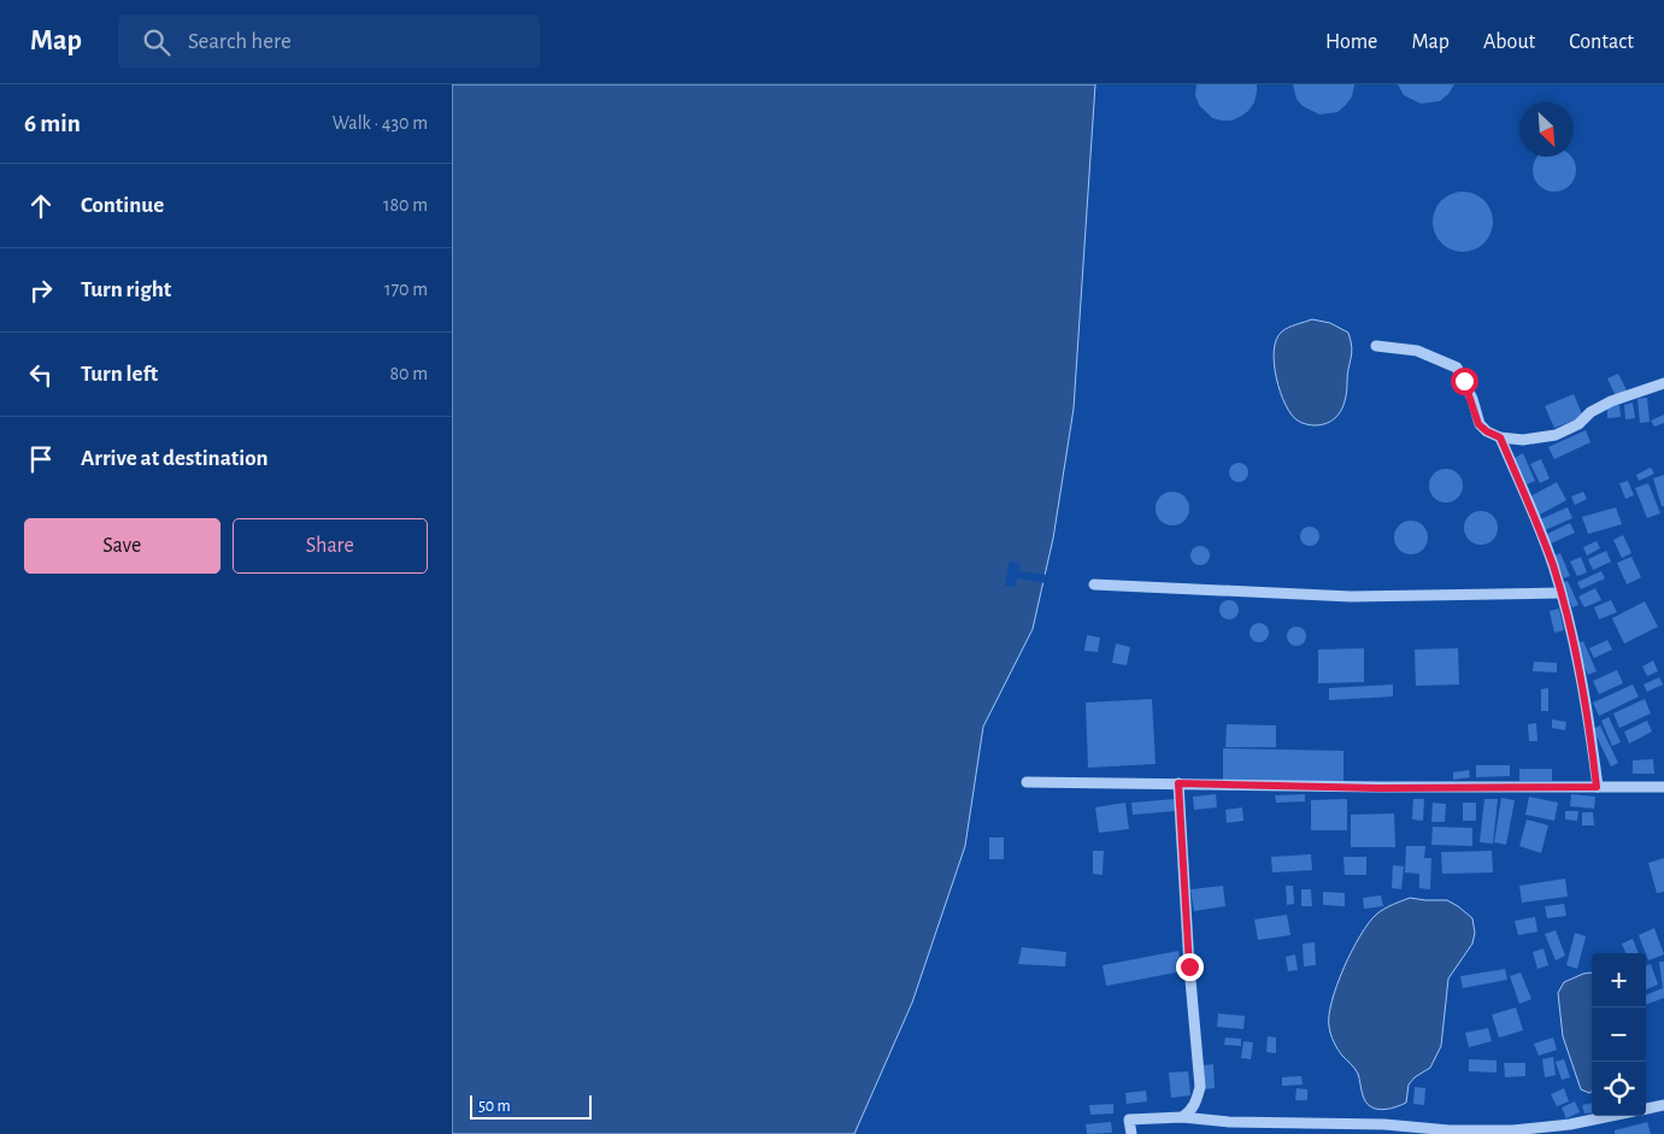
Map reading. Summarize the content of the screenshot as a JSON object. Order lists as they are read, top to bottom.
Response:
{
  "scale_bar": "50 m",
  "north": "bottom right",
  "page": {
    "header": "Map",
    "search": "Search here",
    "nav": [
      "Home",
      "Map",
      "About",
      "Contact"
    ],
    "heading": ["6 min", "Walk · 430 m"],
    "list": [
      ["Continue", "180 m"],
      ["Turn right", "170 m"],
      ["Turn left", "80 m"],
      "Arrive at destination"
    ],
    "buttons": ["Save", "Share"],
    "map_buttons": ["+", "−"],
    "scale": "50 m"
  }
}
